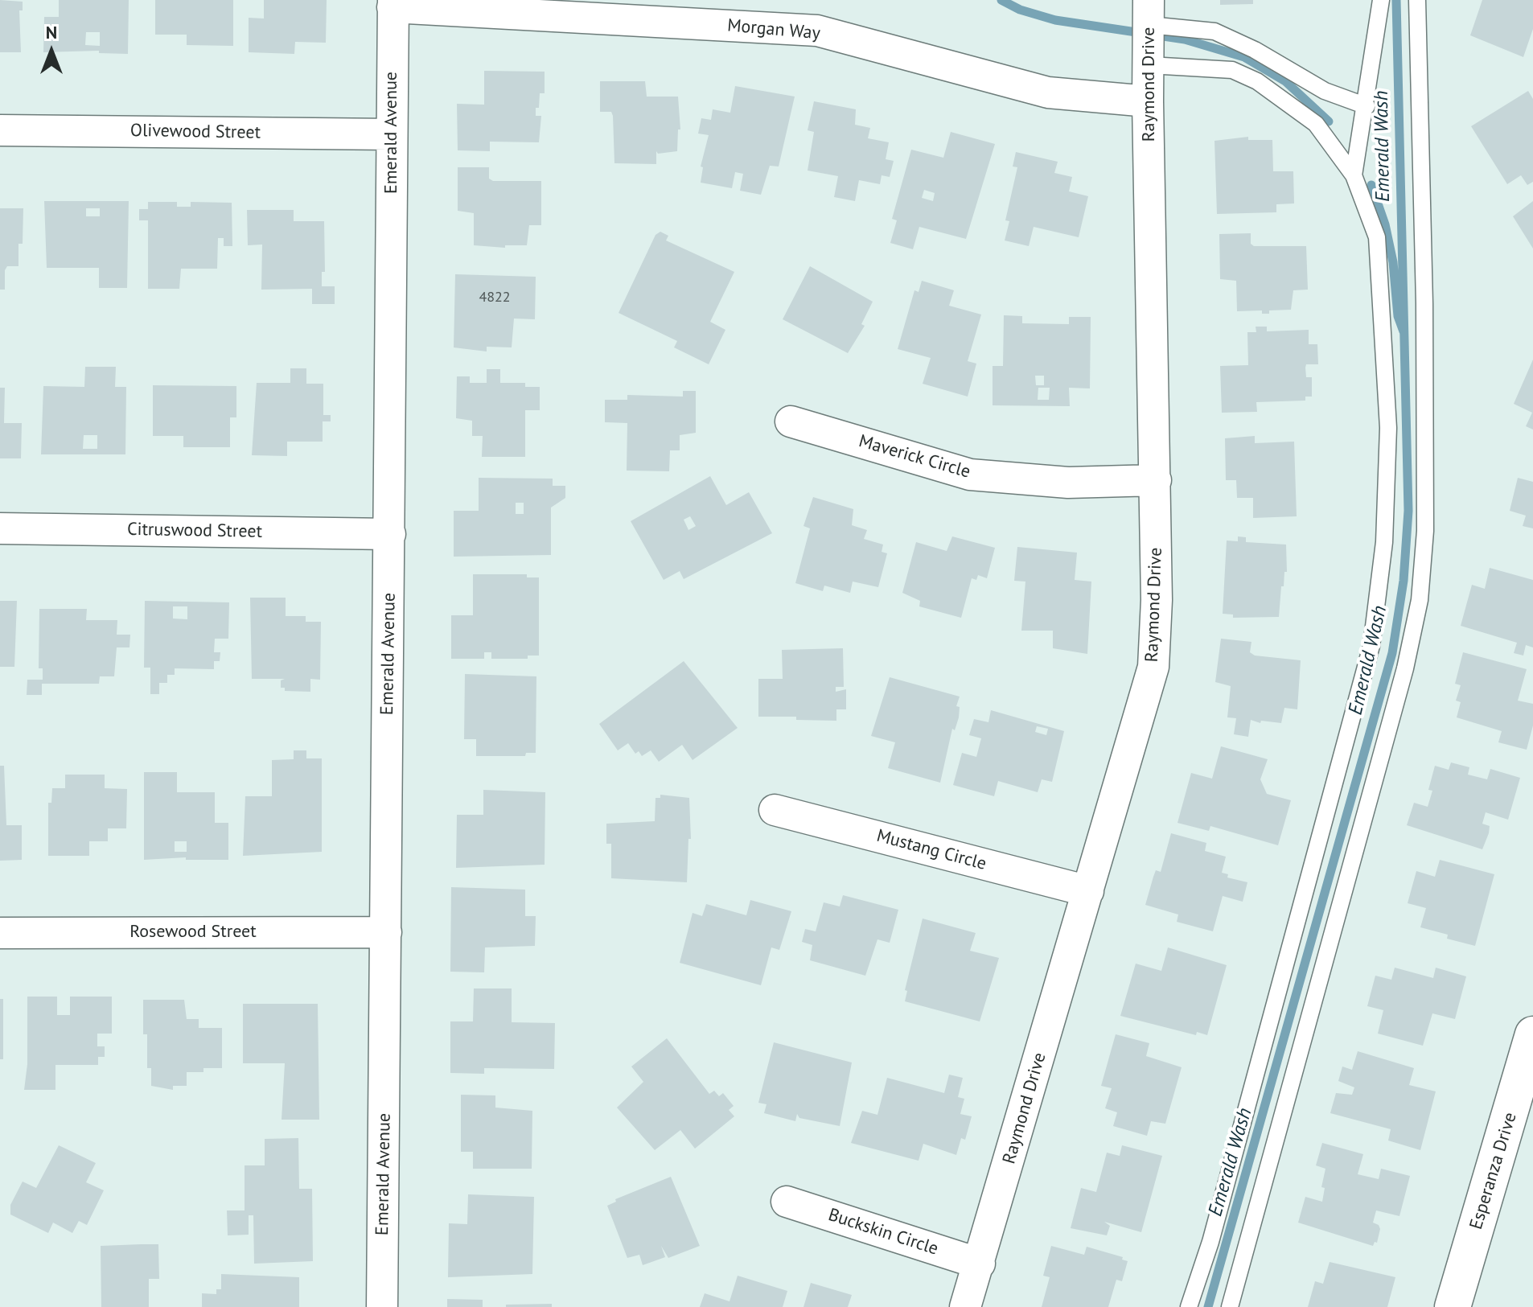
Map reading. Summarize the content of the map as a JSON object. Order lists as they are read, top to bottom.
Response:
{
  "streets": {
    "main road": ["Esperanza Drive"],
    "street": [
      "Morgan Way",
      "Raymond Drive",
      "Olivewood Street",
      "Emerald Avenue",
      "Maverick Circle",
      "Citruswood Street",
      "Mustang Circle",
      "Rosewood Street",
      "Buckskin Circle"
    ]
  },
  "crossings": [
    ["Morgan Way", "Raymond Drive"],
    ["Morgan Way", "Emerald Avenue"],
    ["Raymond Drive", "Maverick Circle"],
    ["Raymond Drive", "Mustang Circle"],
    ["Raymond Drive", "Buckskin Circle"],
    ["Olivewood Street", "Emerald Avenue"],
    ["Emerald Avenue", "Citruswood Street"],
    ["Emerald Avenue", "Rosewood Street"]
  ],
  "water": ["Emerald Wash"],
  "house_numbers": ["4822"],
  "north": "top"
}
